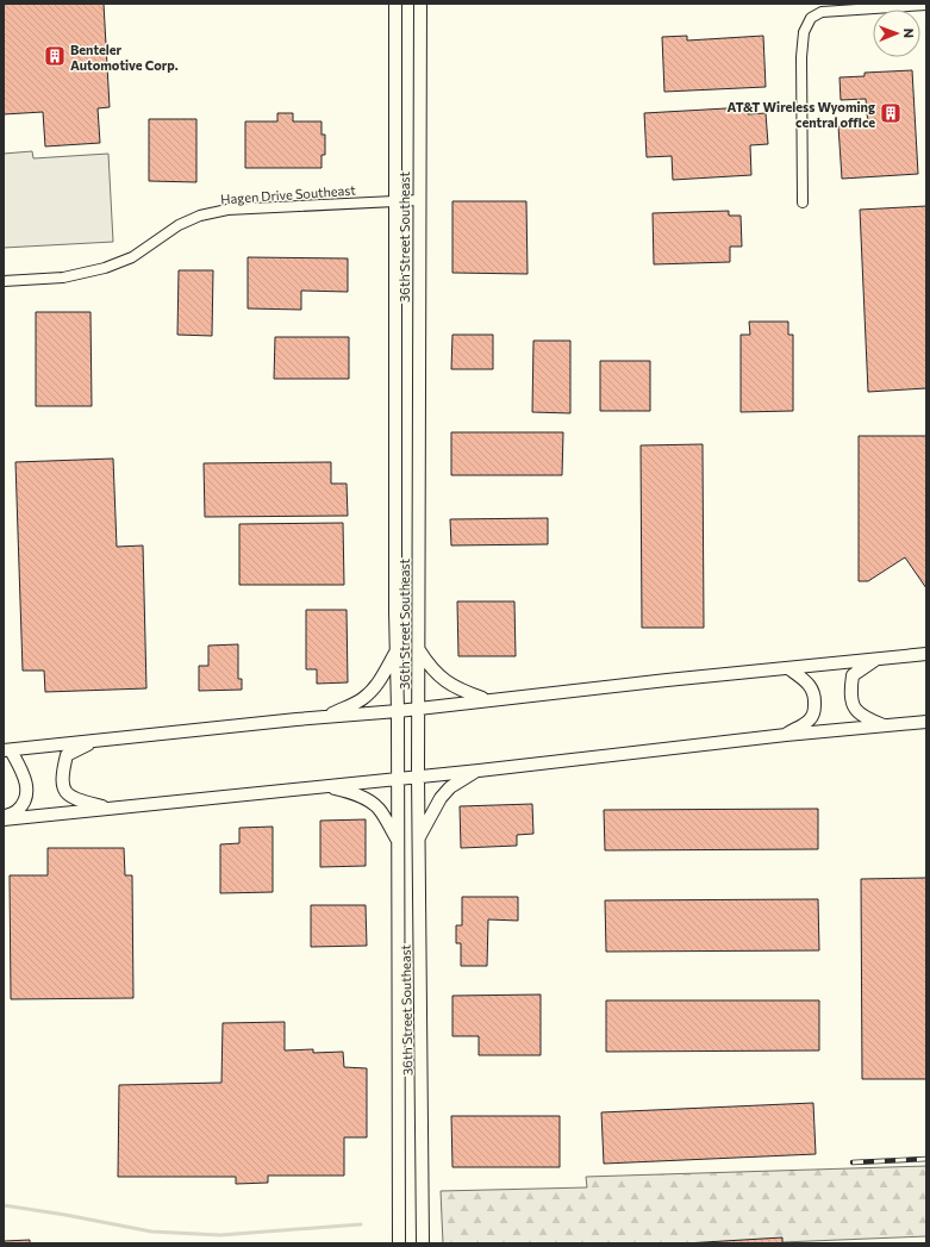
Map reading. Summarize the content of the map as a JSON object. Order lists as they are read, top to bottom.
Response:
{
  "streets": {
    "street": ["Hagen Drive Southeast", "36th Street Southeast"]
  },
  "crossings": [
    ["Hagen Drive Southeast", "36th Street Southeast"]
  ],
  "places": {
    "building": ["Benteler Automotive Corp.", "AT&T Wireless Wyoming central office"]
  },
  "north": "right"
}
